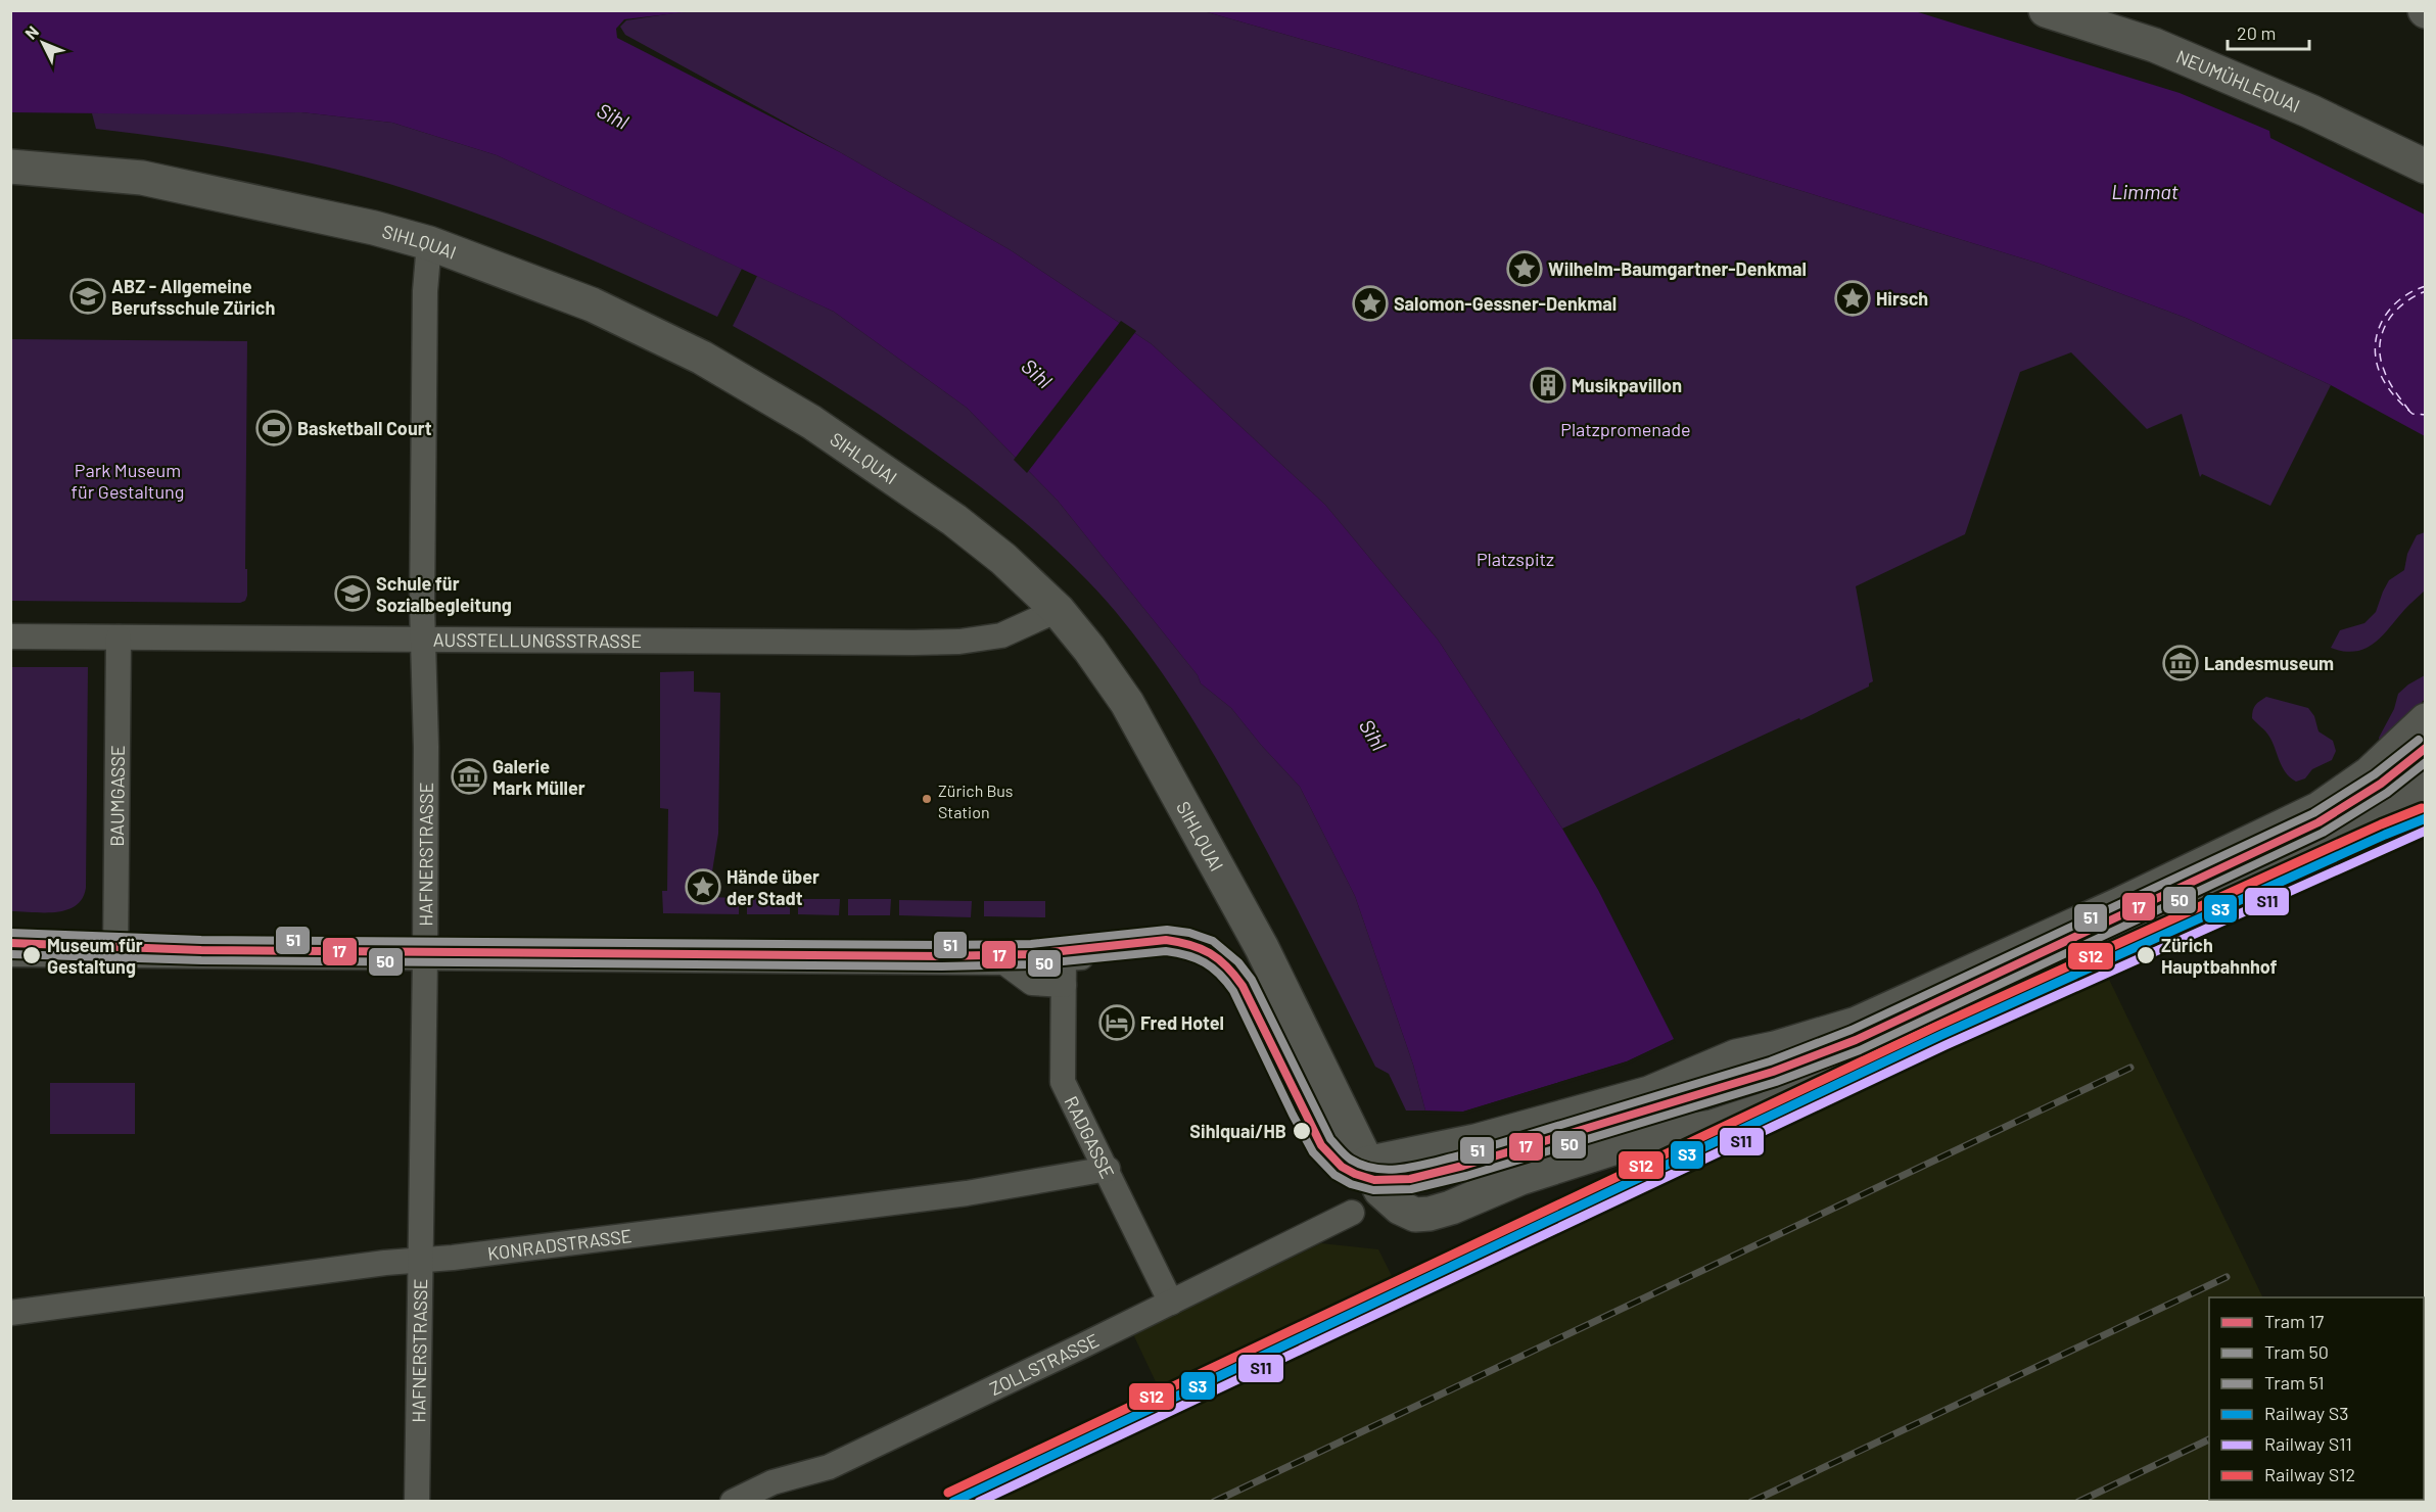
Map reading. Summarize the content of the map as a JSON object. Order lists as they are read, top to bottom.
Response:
{
  "streets": {
    "street": [
      "NEUMÜHLEQUAI",
      "SIHLQUAI",
      "AUSSTELLUNGSSTRASSE",
      "BAUMGASSE",
      "HAFNERSTRASSE",
      "RADGASSE",
      "KONRADSTRASSE",
      "ZOLLSTRASSE"
    ]
  },
  "crossings": [
    ["SIHLQUAI", "AUSSTELLUNGSSTRASSE"],
    ["SIHLQUAI", "HAFNERSTRASSE"],
    ["AUSSTELLUNGSSTRASSE", "BAUMGASSE"],
    ["AUSSTELLUNGSSTRASSE", "HAFNERSTRASSE"],
    ["HAFNERSTRASSE", "KONRADSTRASSE"],
    ["RADGASSE", "KONRADSTRASSE"],
    ["RADGASSE", "ZOLLSTRASSE"]
  ],
  "water": ["Sihl", "Limmat"],
  "parks": ["Platzpromenade", "Park Museum für Gestaltung", "Platzspitz"],
  "places": {
    "place": [
      "Wilhelm-Baumgartner-Denkmal",
      "Hirsch",
      "Salomon-Gessner-Denkmal",
      "Hände über der Stadt"
    ],
    "school or university": ["ABZ - Allgemeine Berufsschule Zürich", "Schule für Sozialbegleitung"],
    "building": ["Musikpavillon"],
    "sports": ["Basketball Court"],
    "museum": ["Landesmuseum", "Galerie Mark Müller"],
    "other": [
      "Zürich Bus Station",
      "Museum für Gestaltung",
      "Zürich Hauptbahnhof",
      "Sihlquai/HB"
    ],
    "hotel": ["Fred Hotel"]
  },
  "lines": [
    "tram line 51",
    "tram line 17",
    "tram line 50",
    "rail line S12",
    "rail line S3",
    "rail line S11"
  ],
  "legend": [
    "Tram 17",
    "Tram 50",
    "Tram 51",
    "Railway S3",
    "Railway S11",
    "Railway S12"
  ],
  "scale_bar": "20 m",
  "north": "top left"
}
